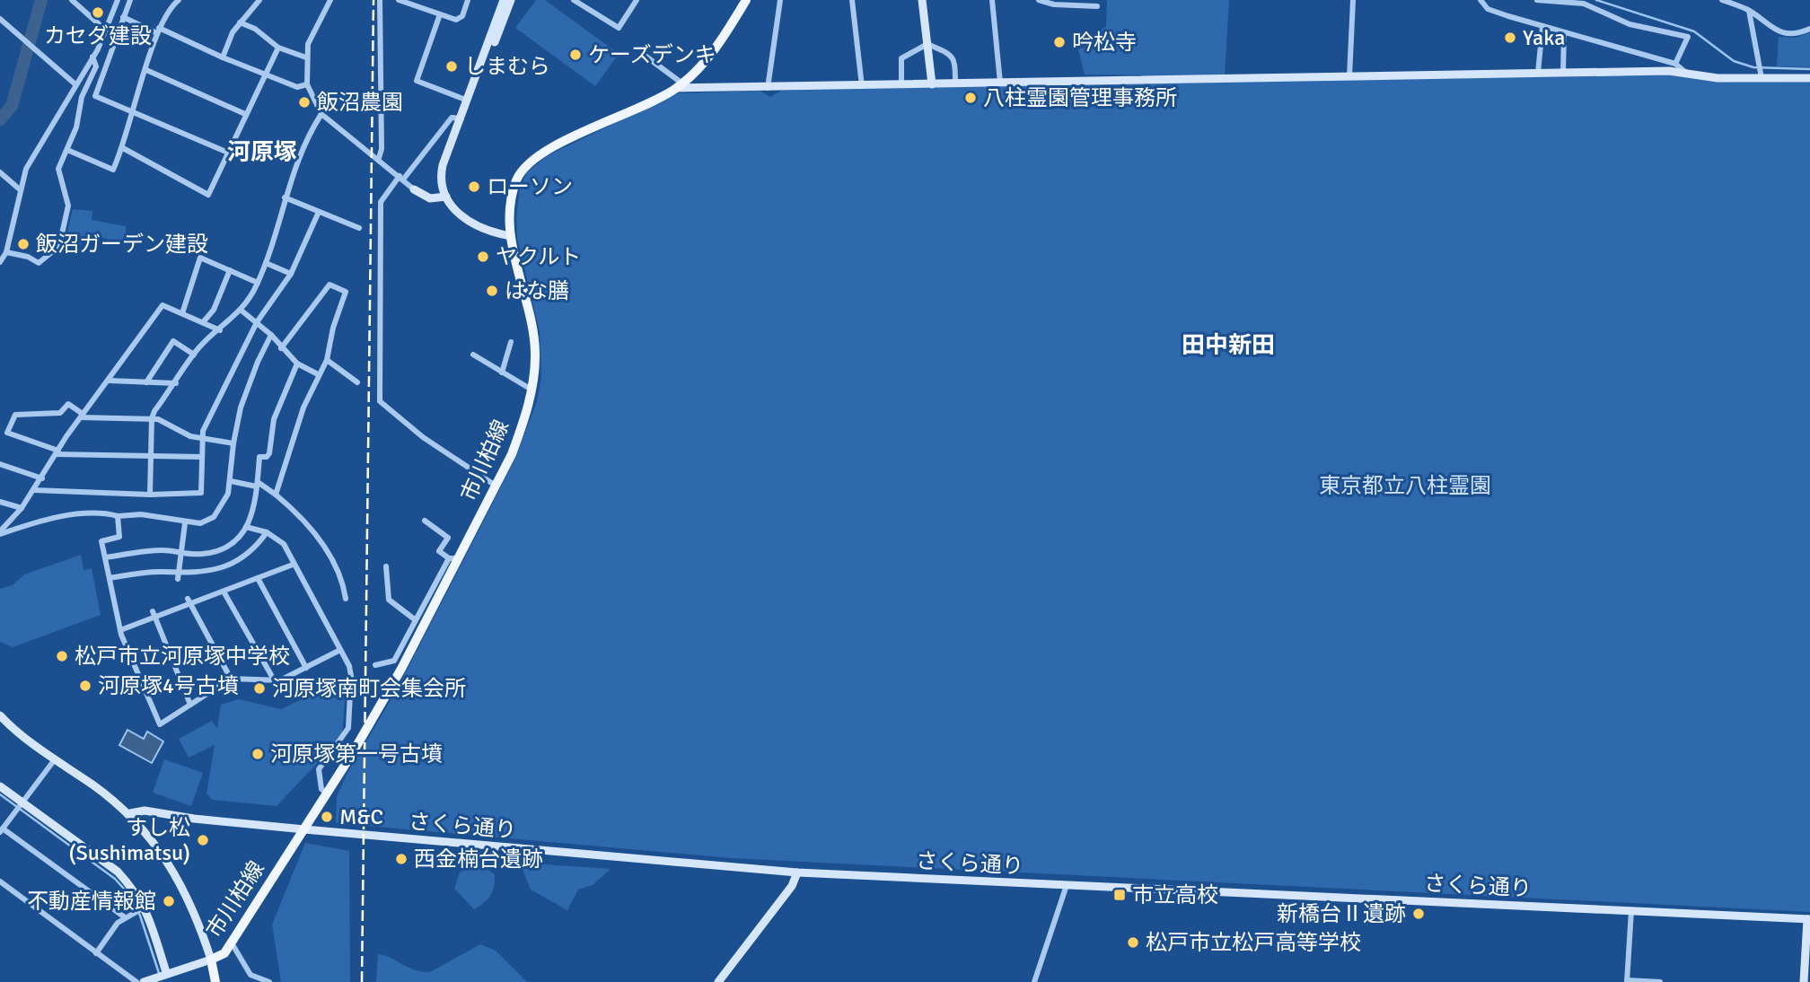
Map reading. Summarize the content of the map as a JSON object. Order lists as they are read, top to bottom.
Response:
{
  "streets": {
    "main road": ["市川柏線"],
    "street": ["さくら通り"]
  },
  "crossings": [
    ["市川柏線", "さくら通り"]
  ],
  "districts": ["河原塚", "田中新田"],
  "parks": ["東京都立八柱霊園"],
  "places": {
    "other": [
      "カセダ建設",
      "Yaka",
      "吟松寺",
      "ケーズデンキ",
      "しまむら",
      "八柱霊園管理事務所",
      "飯沼農園",
      "ローソン",
      "飯沼ガーデン建設",
      "ヤクルト",
      "はな膳",
      "松戸市立河原塚中学校",
      "河原塚4号古墳",
      "河原塚南町会集会所",
      "河原塚第一号古墳",
      "M&C",
      "すし松 (Sushimatsu)",
      "西金楠台遺跡",
      "不動産情報館",
      "新橋台Ⅱ遺跡",
      "松戸市立松戸高等学校"
    ],
    "transit": ["市立高校"]
  }
}
